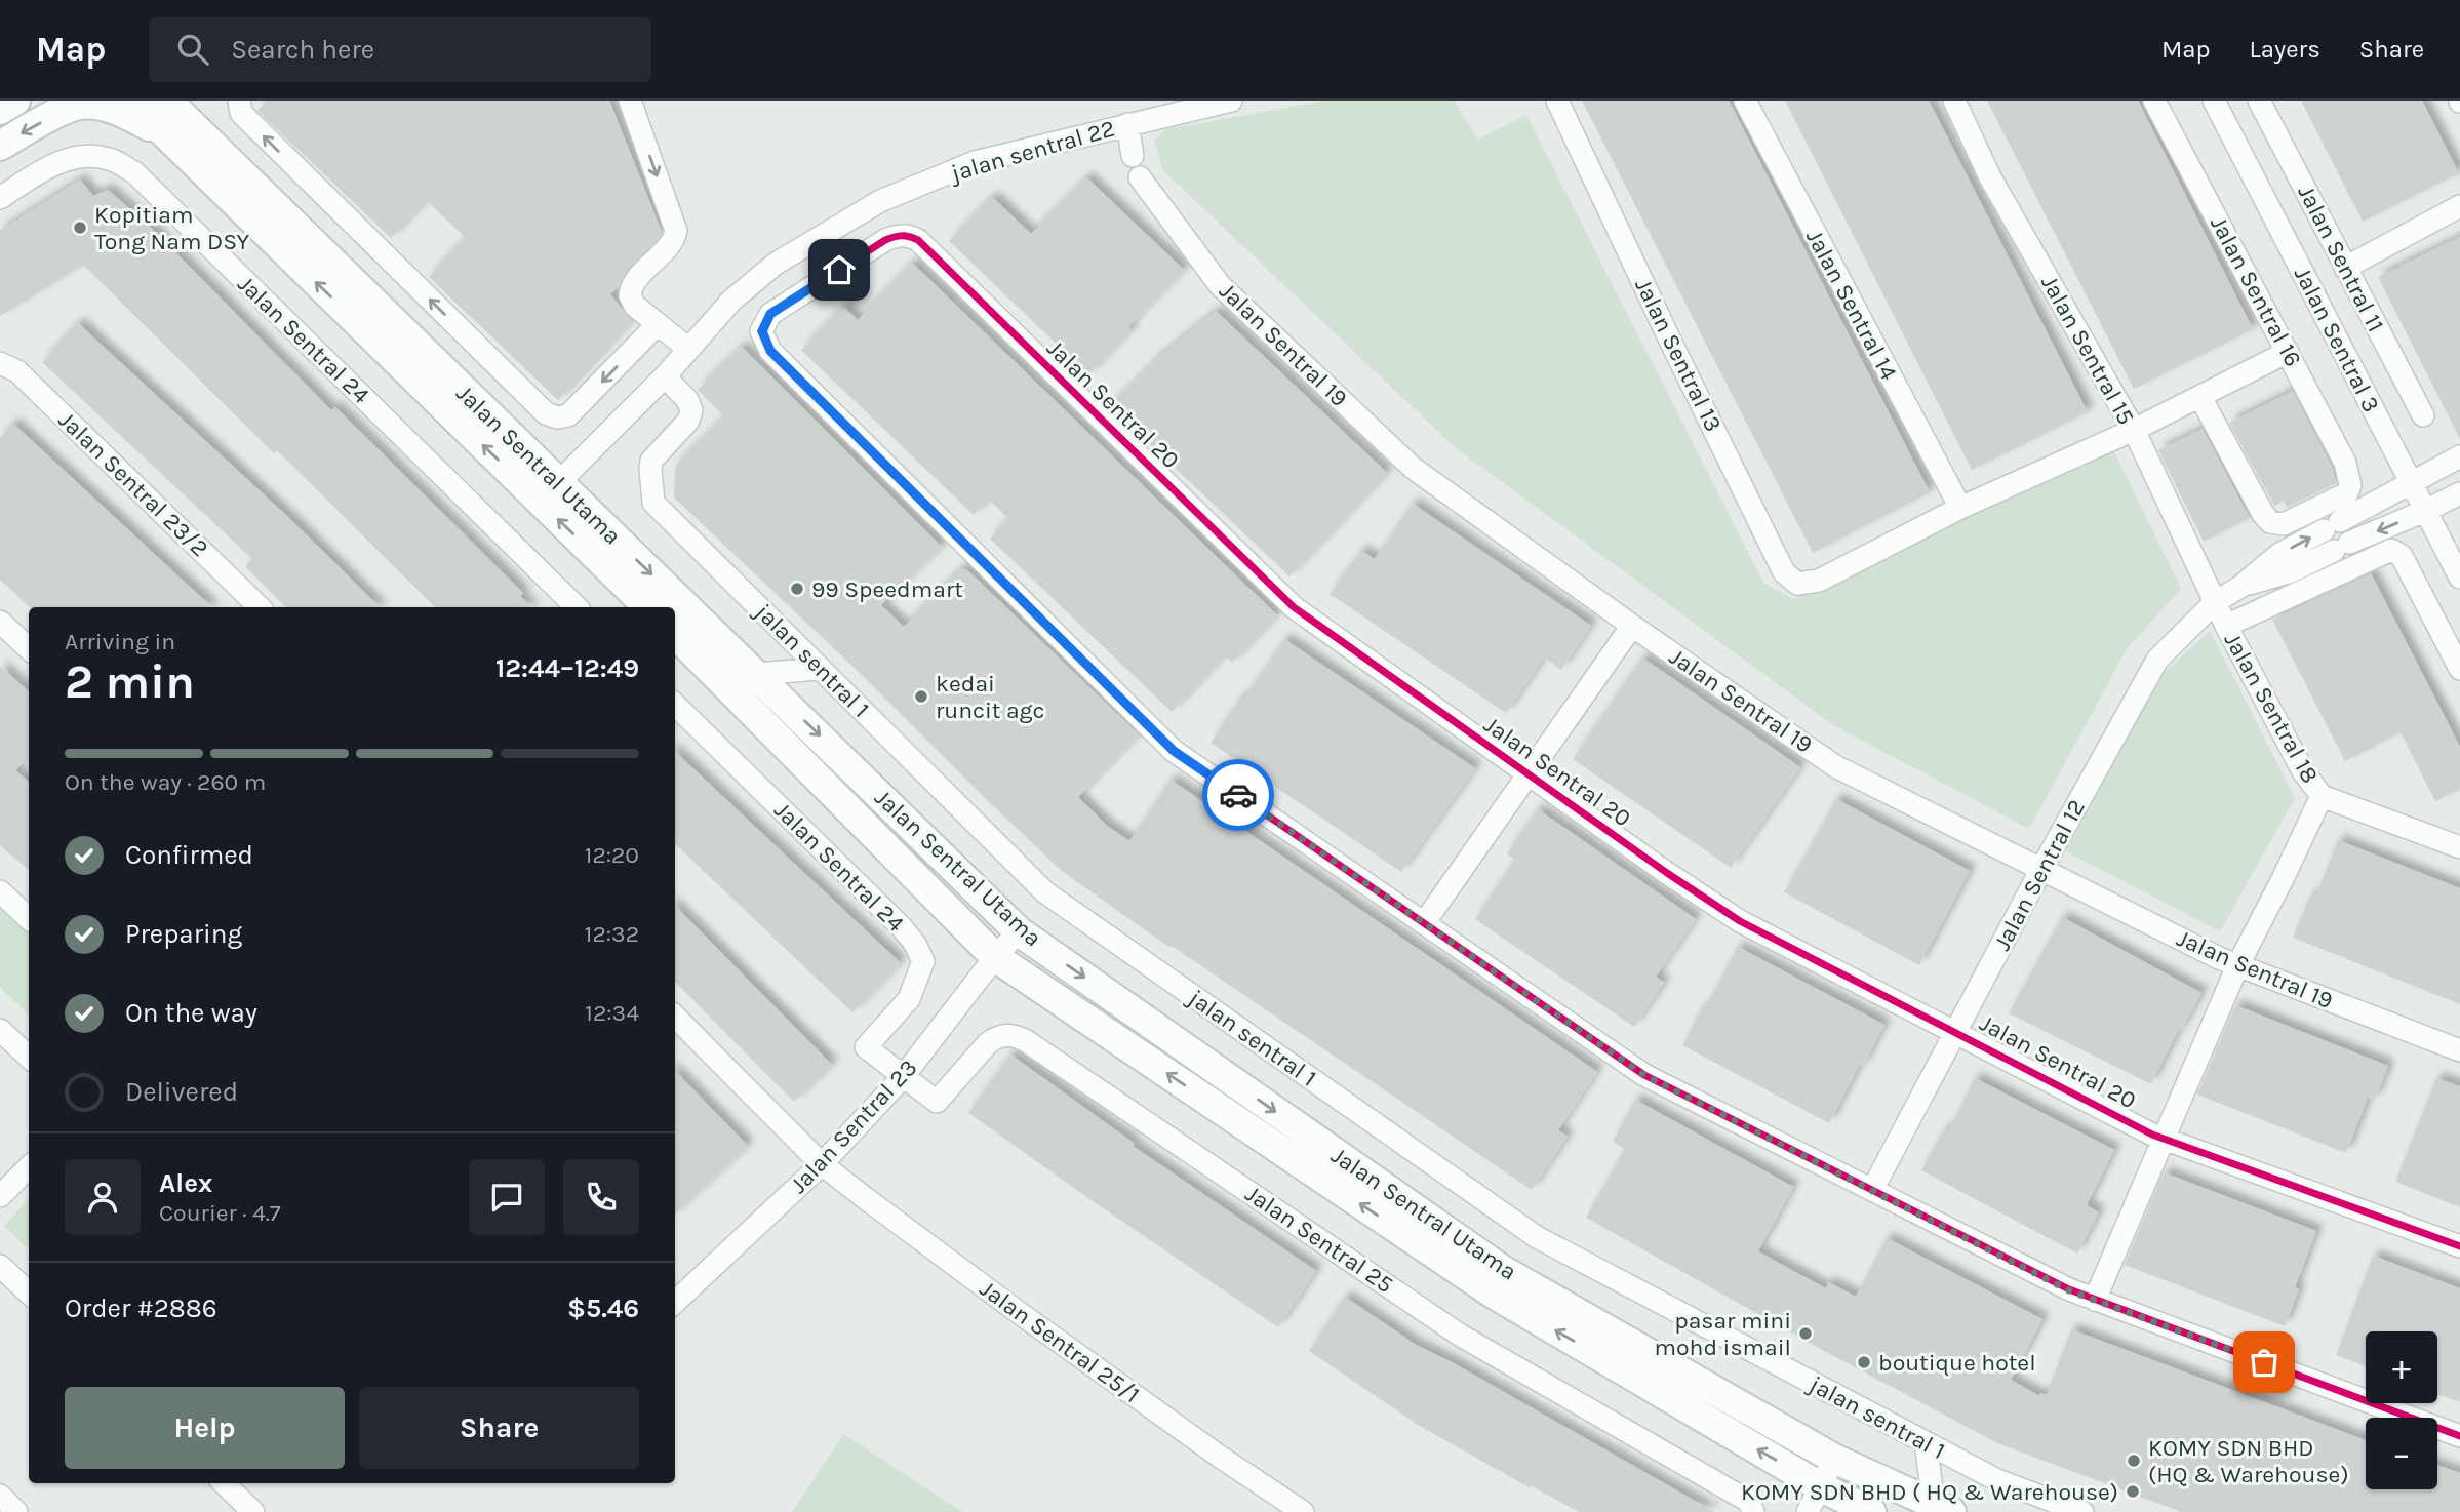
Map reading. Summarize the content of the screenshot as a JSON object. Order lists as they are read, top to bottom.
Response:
{
  "streets": {
    "street": [
      "jalan sentral 22",
      "Jalan Sentral 11",
      "Jalan Sentral 16",
      "Jalan Sentral 14",
      "Jalan Sentral 24",
      "Jalan Sentral 3",
      "Jalan Sentral 19",
      "Jalan Sentral 15",
      "Jalan Sentral 13",
      "Jalan Sentral 20",
      "Jalan Sentral Utama",
      "Jalan Sentral 23/2",
      "jalan sentral 1",
      "Jalan Sentral 18",
      "Jalan Sentral 12",
      "Jalan Sentral 23",
      "Jalan Sentral 25",
      "Jalan Sentral 25/1"
    ]
  },
  "crossings": [
    ["jalan sentral 22", "Jalan Sentral Utama"],
    ["jalan sentral 22", "jalan sentral 1"],
    ["Jalan Sentral 14", "Jalan Sentral 13"],
    ["Jalan Sentral 24", "Jalan Sentral 23"],
    ["Jalan Sentral 24", "Jalan Sentral 25"],
    ["Jalan Sentral 3", "Jalan Sentral 12"],
    ["Jalan Sentral 19", "Jalan Sentral 12"],
    ["Jalan Sentral 15", "Jalan Sentral 18"],
    ["Jalan Sentral 15", "Jalan Sentral 12"],
    ["Jalan Sentral 20", "Jalan Sentral 12"],
    ["Jalan Sentral Utama", "Jalan Sentral 23"],
    ["Jalan Sentral 18", "Jalan Sentral 12"],
    ["Jalan Sentral 23", "Jalan Sentral 25"],
    ["Jalan Sentral 23", "Jalan Sentral 25/1"]
  ],
  "places": [
    "Kopitiam Tong Nam DSY",
    "99 Speedmart",
    "kedai runcit agc",
    "pasar mini mohd ismail",
    "boutique hotel",
    "KOMY SDN BHD (HQ & Warehouse)",
    "KOMY SDN BHD ( HQ & Warehouse)"
  ],
  "page": {
    "header": "Map",
    "search": "Search here",
    "nav": ["Map", "Layers", "Share"],
    "heading": ["2 min", "Arriving in", "12:44–12:49"],
    "panel": [
      "Alex",
      "Courier · 4.7",
      "Order #2886",
      "$5.46"
    ],
    "bar": "On the way · 260 m",
    "list": [
      ["Confirmed", "12:20"],
      ["Preparing", "12:32"],
      ["On the way", "12:34"],
      "Delivered"
    ],
    "map_buttons": ["+", "−"],
    "buttons": ["Help", "Share"]
  }
}
